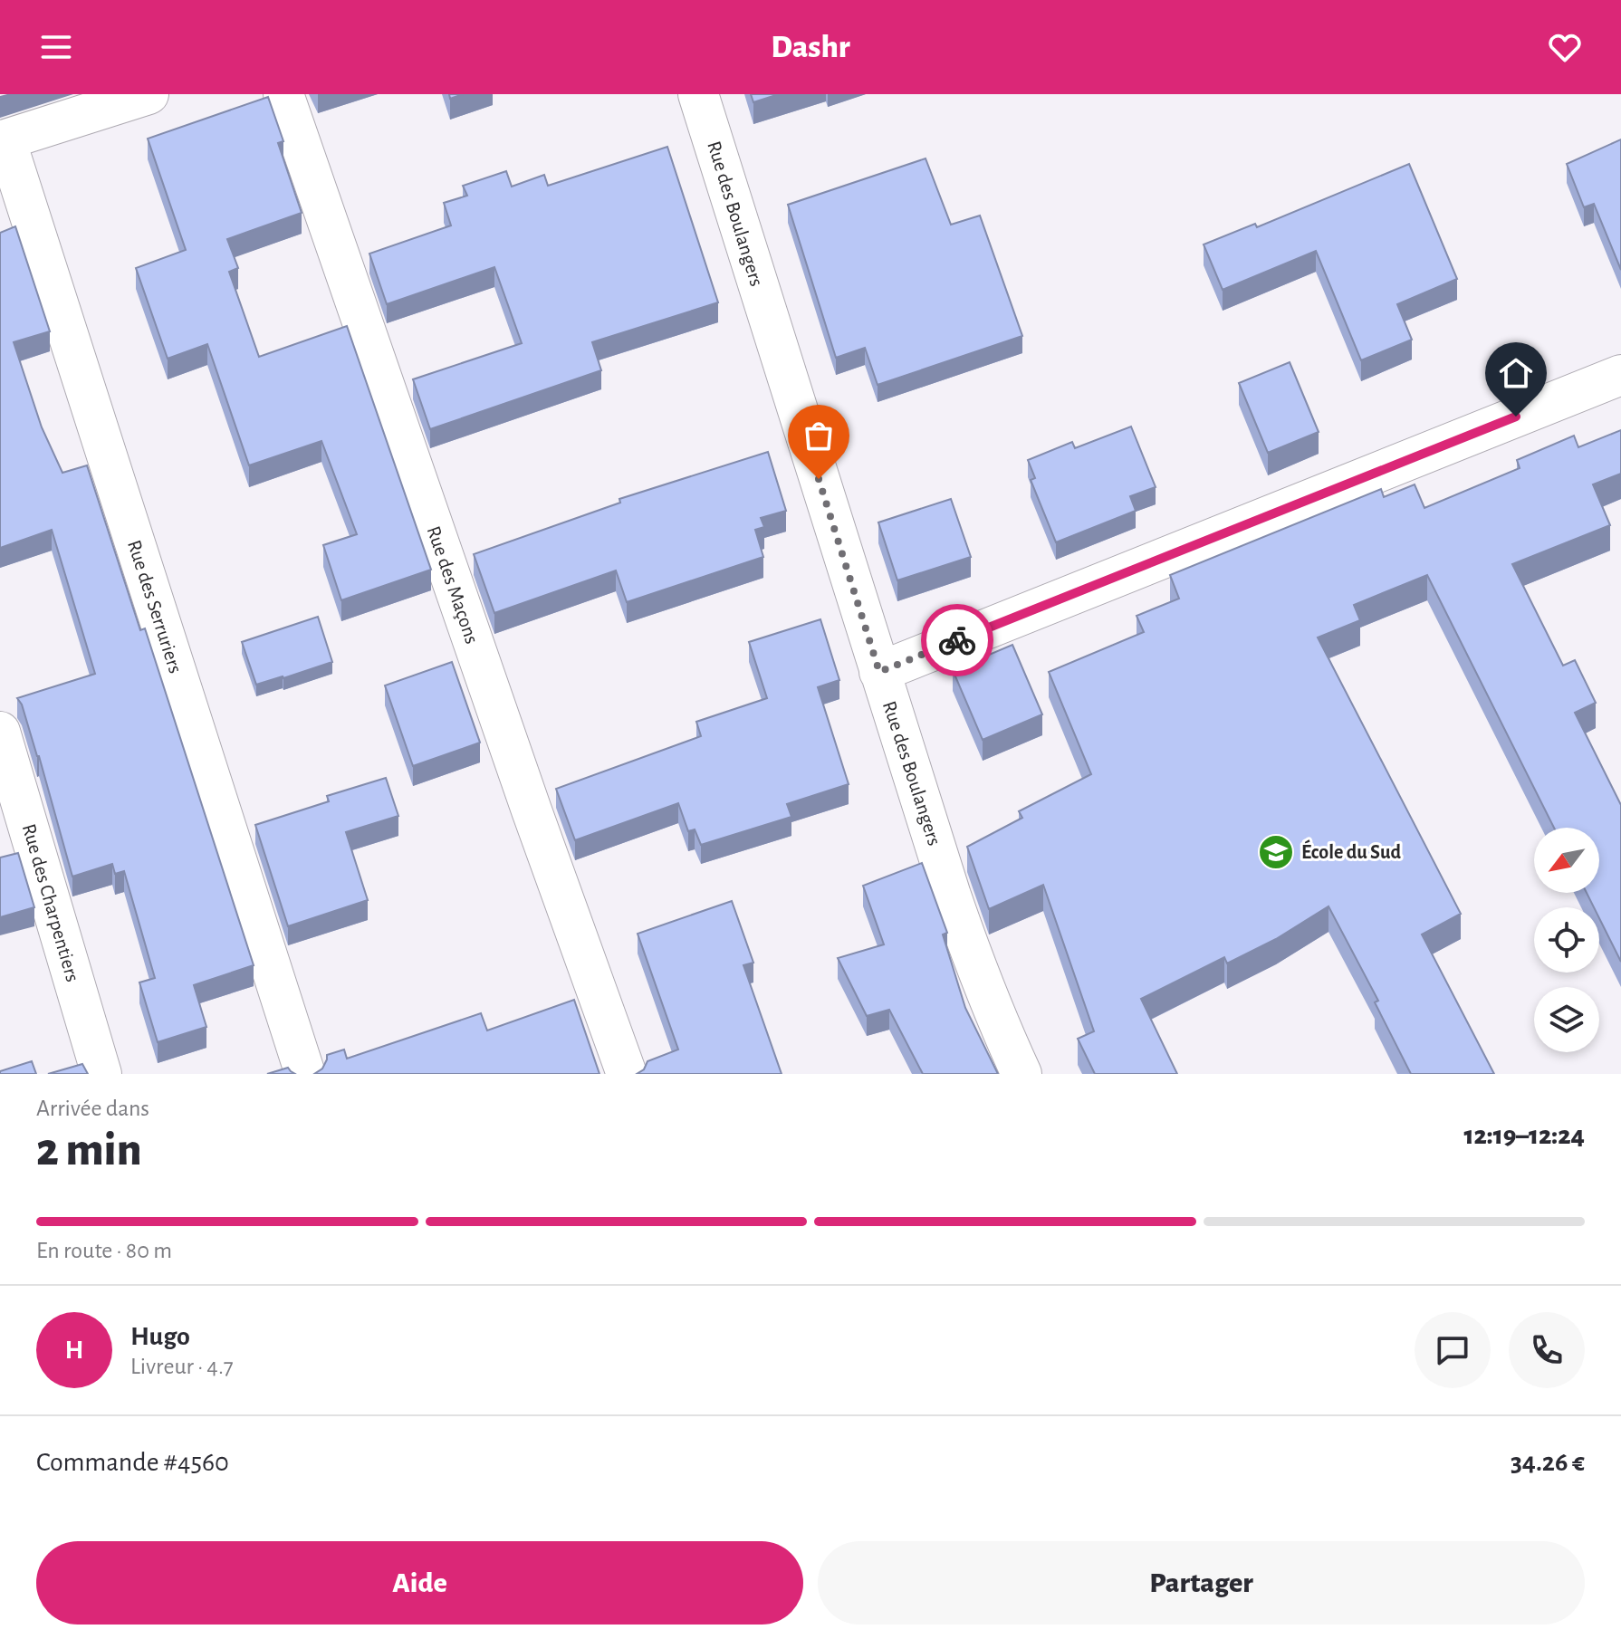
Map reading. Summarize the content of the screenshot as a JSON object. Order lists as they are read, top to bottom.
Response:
{
  "streets": {
    "street": [
      "Rue des Boulangers",
      "Rue des Maçons",
      "Rue des Serruriers",
      "Rue des Charpentiers"
    ]
  },
  "places": {
    "school or university": ["École du Sud"]
  },
  "north": "bottom left",
  "page": {
    "header": "Dashr",
    "heading": ["2 min", "Arrivée dans", "12:19–12:24"],
    "panel": [
      "Hugo",
      "Livreur · 4.7",
      "Commande #4560",
      "34.26 €"
    ],
    "bar": "En route · 80 m",
    "round": "H",
    "buttons": ["Aide", "Partager"]
  }
}
